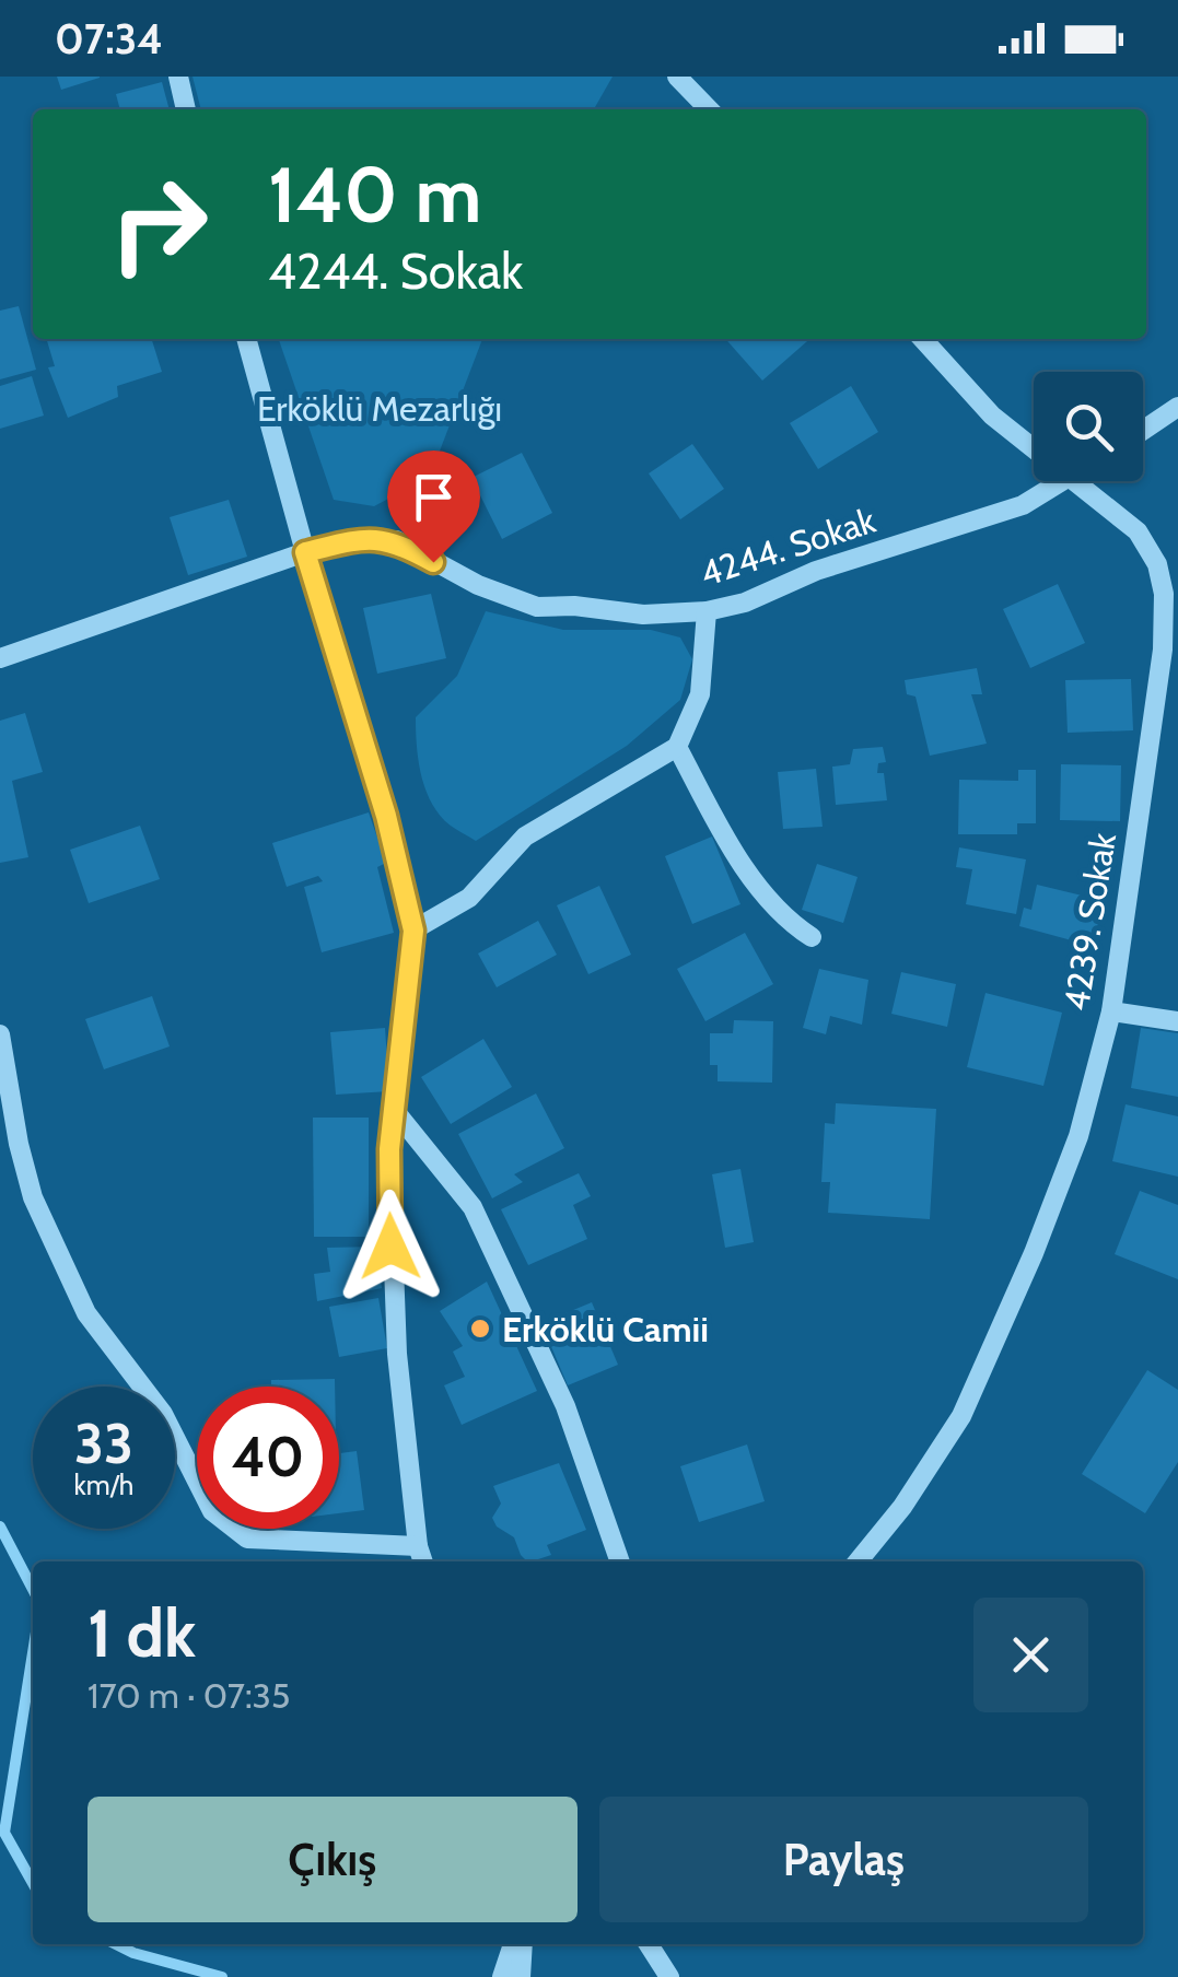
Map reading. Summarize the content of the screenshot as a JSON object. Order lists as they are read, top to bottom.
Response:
{
  "streets": {
    "street": ["4244. Sokak", "4239. Sokak"]
  },
  "parks": ["Erköklü Mezarlığı"],
  "places": ["Erköklü Camii"],
  "page": {
    "status": "07:34",
    "turn": ["140 m", "4244. Sokak"],
    "speed": "33 km/h",
    "limit": "40",
    "heading": ["1 dk", "170 m · 07:35"],
    "buttons": ["Çıkış", "Paylaş"]
  }
}
